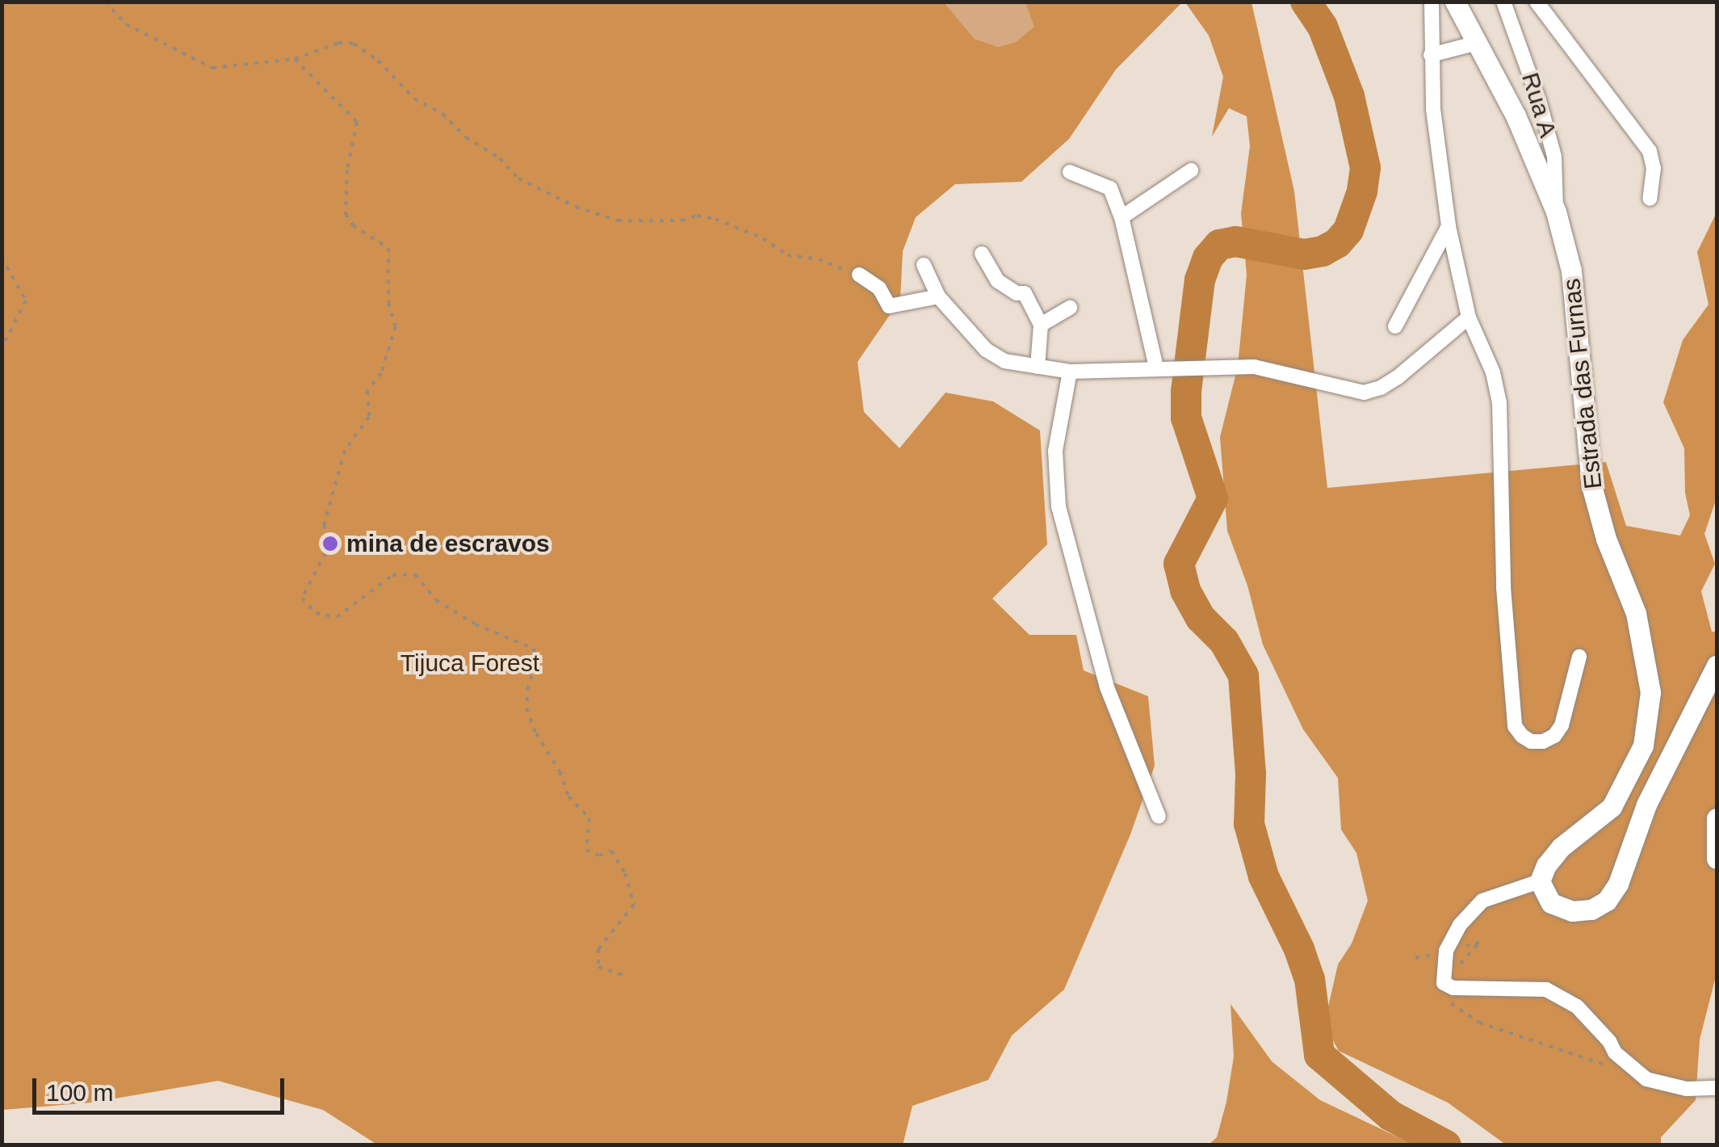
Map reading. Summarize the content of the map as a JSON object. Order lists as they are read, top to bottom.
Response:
{
  "streets": {
    "main road": ["Estrada das Furnas"],
    "street": ["Rua A"]
  },
  "crossings": [
    ["Rua A", "Estrada das Furnas"]
  ],
  "parks": ["Tijuca Forest"],
  "places": ["mina de escravos"],
  "scale_bar": "100 m"
}
